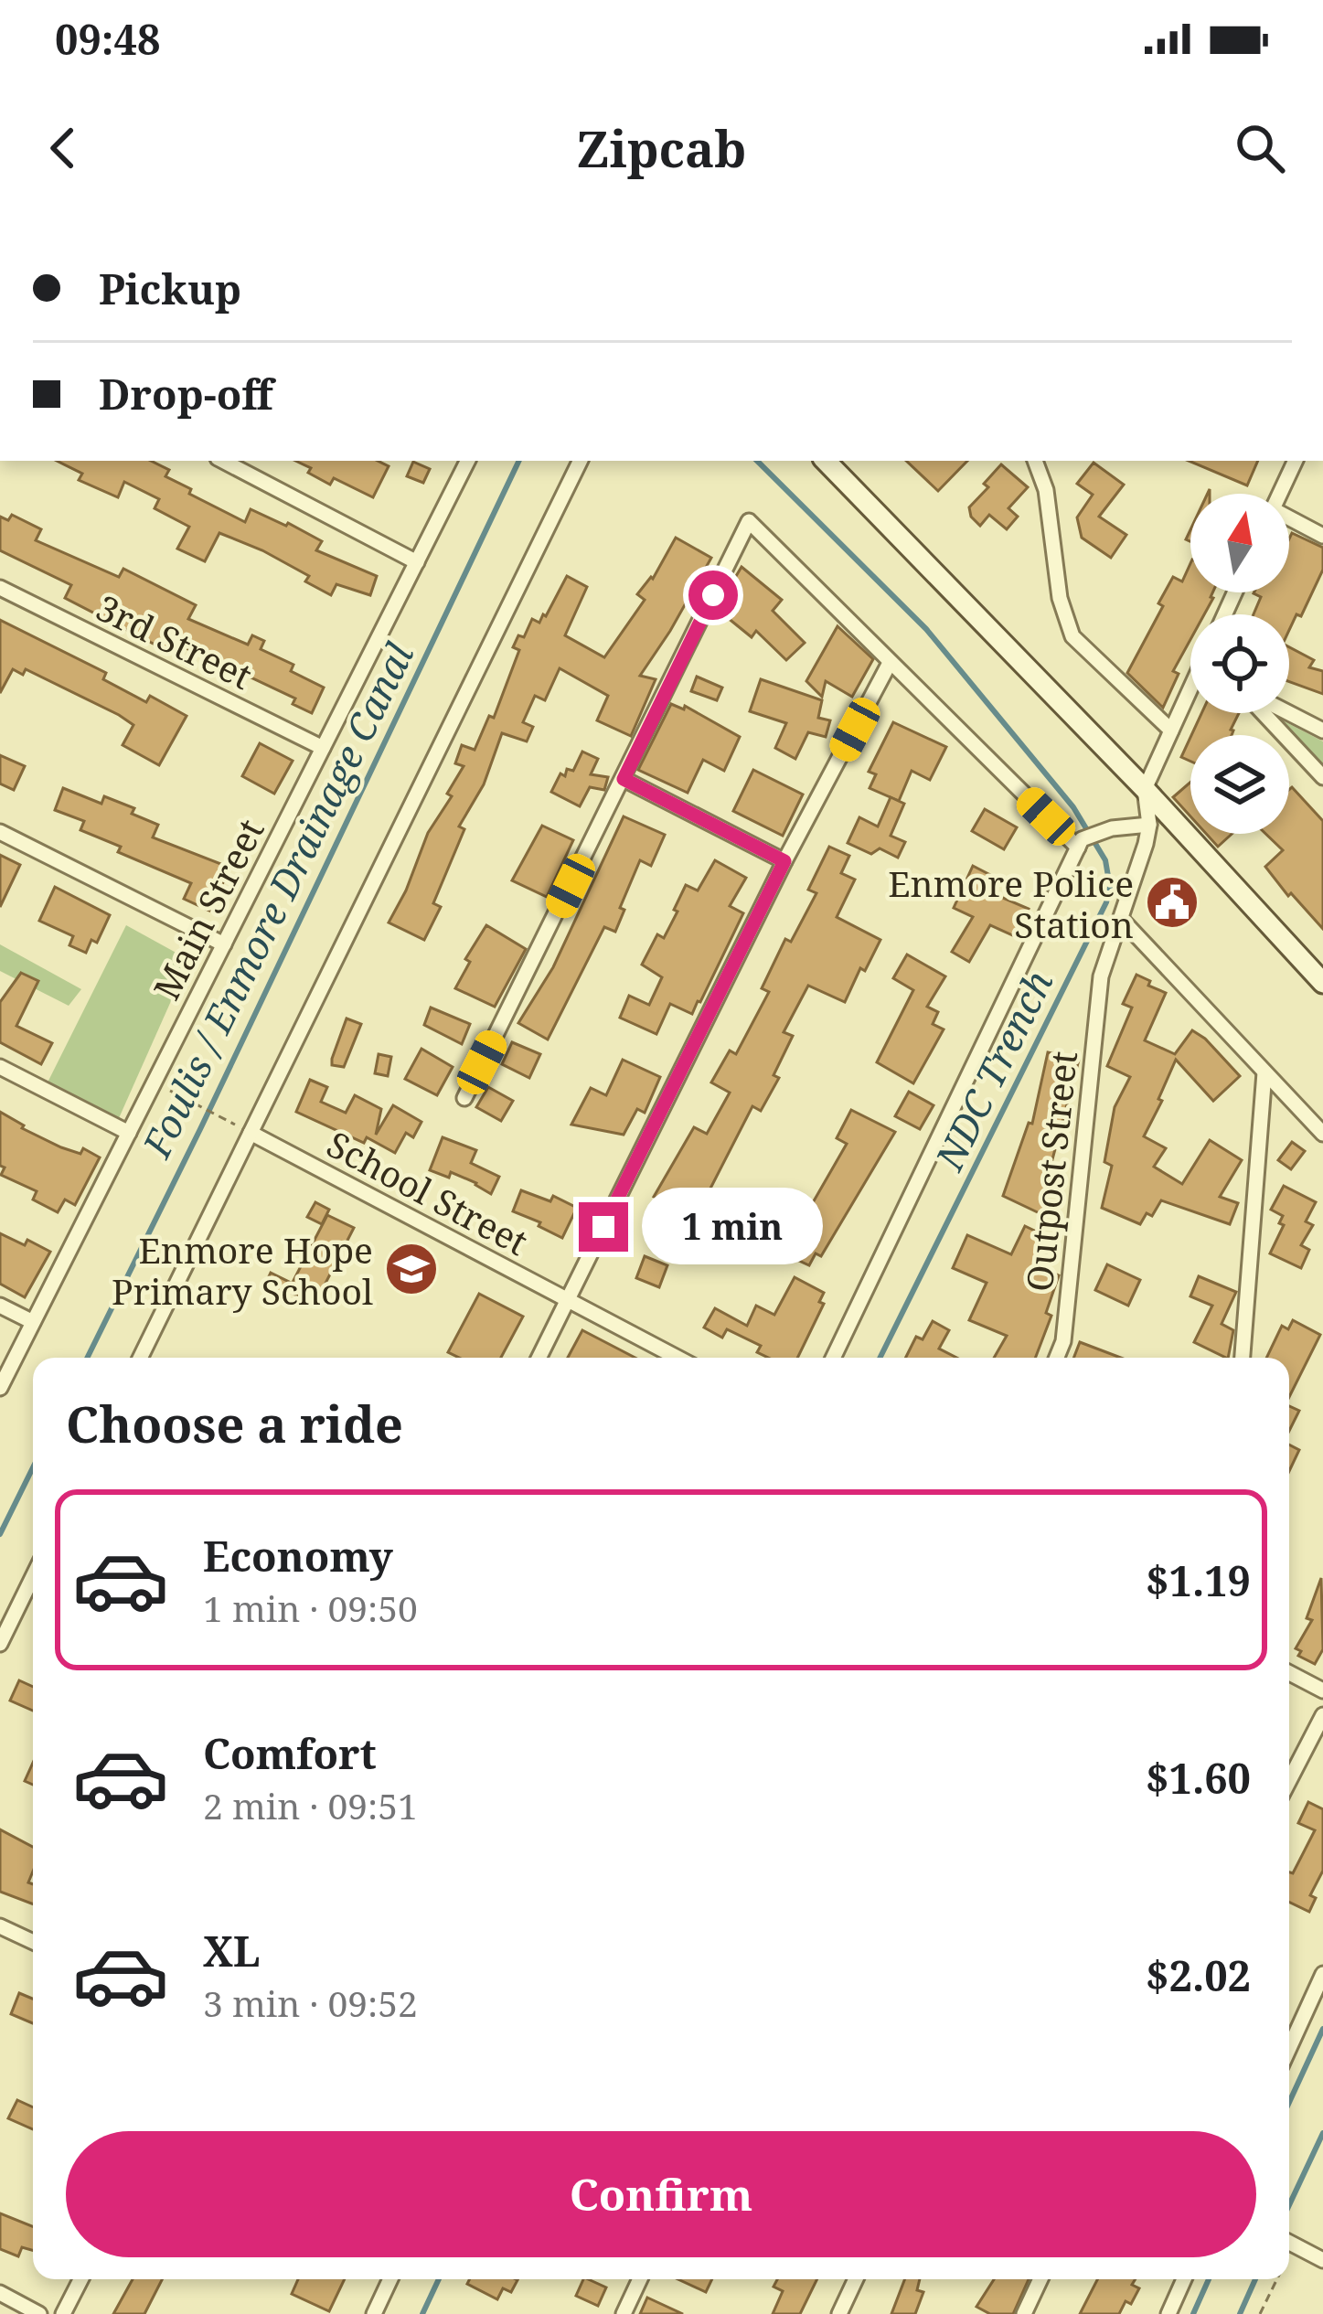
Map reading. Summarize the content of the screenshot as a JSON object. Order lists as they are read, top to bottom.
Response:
{
  "streets": {
    "street": [
      "3rd Street",
      "Main Street",
      "Outpost Street",
      "School Street"
    ]
  },
  "crossings": [
    ["3rd Street", "Main Street"]
  ],
  "water": ["Foulis / Enmore Drainage Canal", "NDC Trench"],
  "places": {
    "public building": ["Enmore Police Station"],
    "school or university": ["Enmore Hope Primary School"]
  },
  "north": "top",
  "page": {
    "status": "09:48",
    "header": "Zipcab",
    "banner": ["Pickup", "Drop-off"],
    "bubble": "1 min",
    "heading": "Choose a ride",
    "list": [
      {
        "name": "Economy",
        "note": "1 min · 09:50",
        "value": "$1.19"
      },
      {
        "name": "Comfort",
        "note": "2 min · 09:51",
        "value": "$1.60"
      },
      {
        "name": "XL",
        "note": "3 min · 09:52",
        "value": "$2.02"
      }
    ],
    "buttons": "Confirm"
  }
}
